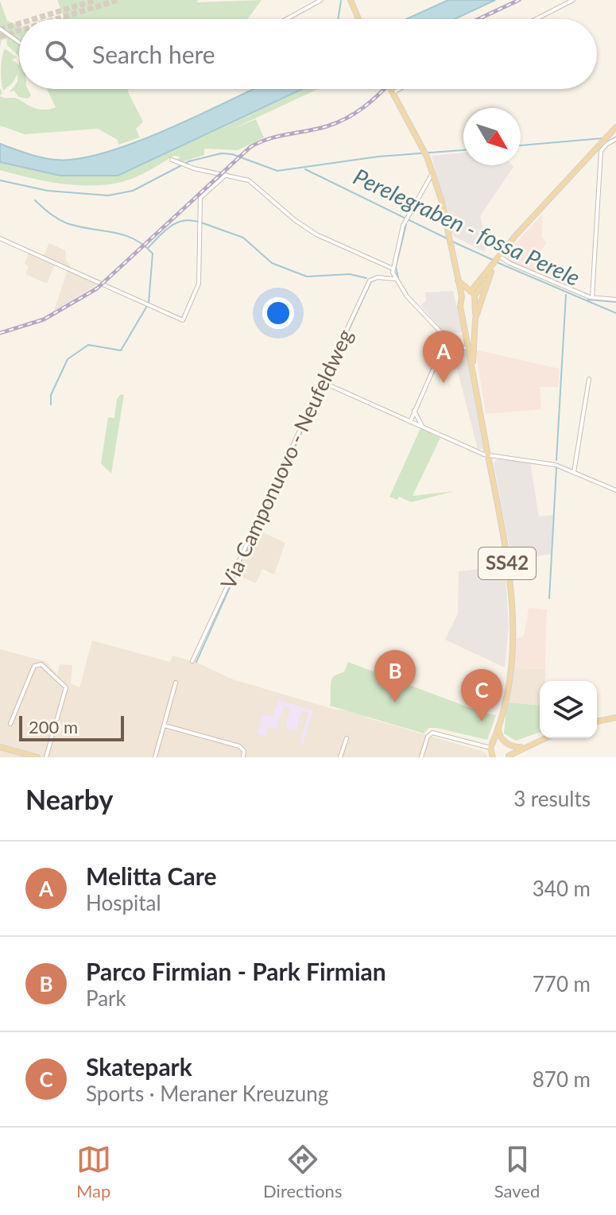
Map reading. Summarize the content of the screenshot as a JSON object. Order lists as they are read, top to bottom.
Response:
{
  "streets": {
    "main road": ["SS42"],
    "street": ["Via Camponuovo - Neufeldweg"]
  },
  "water": ["Perelegraben - fossa Perele"],
  "scale_bar": "200 m",
  "north": "bottom right",
  "page": {
    "search": "Search here",
    "pins": ["A", "B", "C"],
    "scale": "200 m",
    "heading": ["Nearby", "3 results"],
    "list": [
      {
        "mark": "A",
        "name": "Melitta Care",
        "note": "Hospital",
        "value": "340 m"
      },
      {
        "mark": "B",
        "name": "Parco Firmian - Park Firmian",
        "note": "Park",
        "value": "770 m"
      },
      {
        "mark": "C",
        "name": "Skatepark",
        "note": "Sports · Meraner Kreuzung",
        "value": "870 m"
      }
    ],
    "nav": ["Map", "Directions", "Saved"]
  }
}
